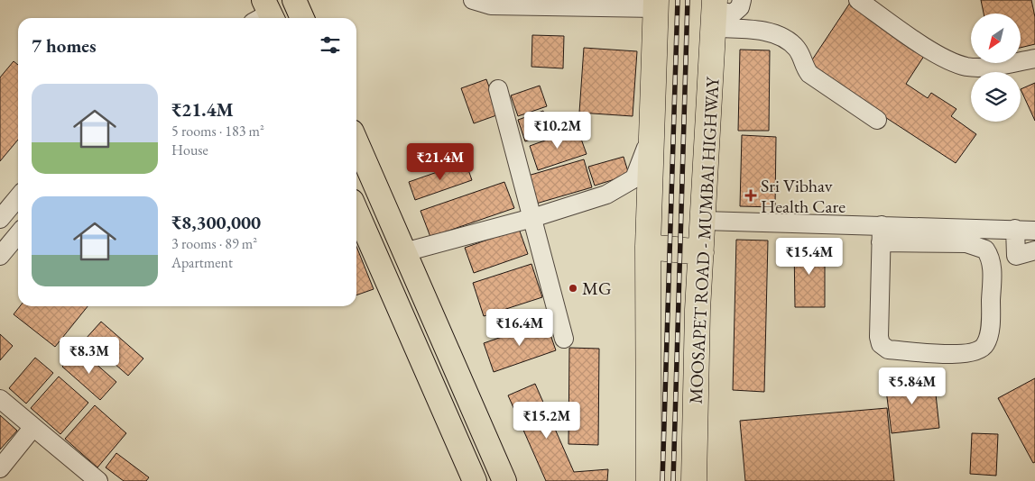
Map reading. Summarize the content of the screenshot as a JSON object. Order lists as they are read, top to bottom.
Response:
{
  "streets": {
    "highway": ["MOOSAPET ROAD - MUMBAI HIGHWAY"]
  },
  "places": {
    "health": ["Sri Vibhav Health Care"],
    "other": ["MG"]
  },
  "north": "bottom left",
  "page": {
    "heading": "7 homes",
    "list": [
      {
        "name": "₹21.4M",
        "note": "5 rooms · 183 m² · House"
      },
      {
        "name": "₹8,300,000",
        "note": "3 rooms · 89 m² · Apartment"
      }
    ],
    "price": [
      "₹10.2M",
      "₹21.4M",
      "₹15.4M",
      "₹16.4M",
      "₹8.3M",
      "₹5.84M",
      "₹15.2M"
    ]
  }
}
